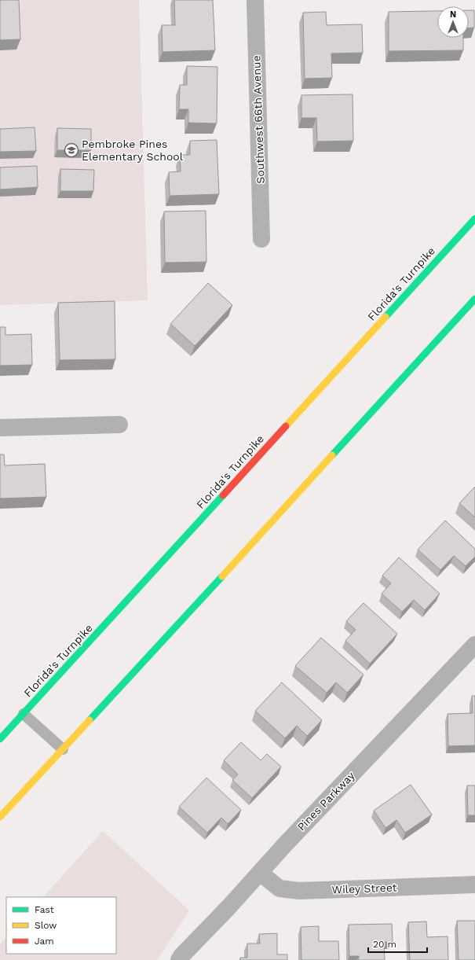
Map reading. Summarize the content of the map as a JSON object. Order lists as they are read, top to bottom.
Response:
{
  "streets": {
    "highway": ["Florida's Turnpike"],
    "street": ["Southwest 66th Avenue", "Pines Parkway", "Wiley Street"]
  },
  "crossings": [
    ["Pines Parkway", "Wiley Street"]
  ],
  "places": {
    "school or university": ["Pembroke Pines Elementary School"]
  },
  "legend": ["Fast", "Slow", "Jam"],
  "scale_bar": "20 m",
  "north": "top"
}
